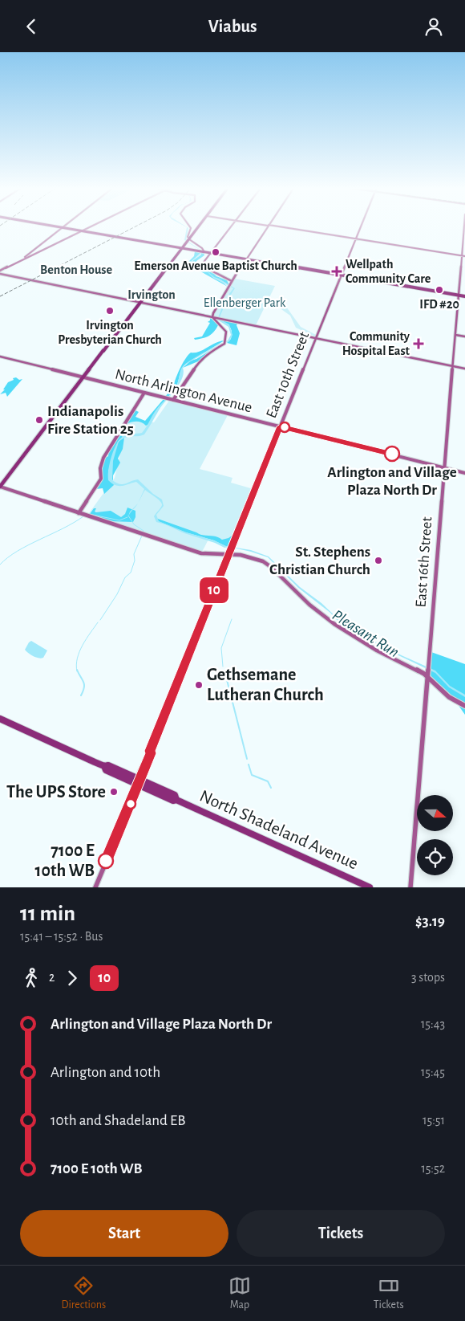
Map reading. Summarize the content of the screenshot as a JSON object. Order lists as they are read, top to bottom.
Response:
{
  "streets": {
    "main road": [
      "East 10th Street",
      "North Arlington Avenue",
      "East 16th Street",
      "North Shadeland Avenue"
    ]
  },
  "crossings": [
    ["East 10th Street", "North Arlington Avenue"],
    ["East 10th Street", "North Shadeland Avenue"],
    ["North Arlington Avenue", "East 16th Street"]
  ],
  "districts": ["Benton House", "Irvington"],
  "water": ["Pleasant Run"],
  "parks": ["Ellenberger Park"],
  "places": {
    "other": [
      "Emerson Avenue Baptist Church",
      "IFD #20",
      "Irvington Presbyterian Church",
      "Indianapolis Fire Station 25",
      "Arlington and Village Plaza North Dr",
      "St. Stephens Christian Church",
      "Gethsemane Lutheran Church",
      "The UPS Store",
      "7100 E 10th WB"
    ],
    "health": ["Wellpath Community Care", "Community Hospital East"]
  },
  "lines": ["bus line 10"],
  "north": "right",
  "page": {
    "header": "Viabus",
    "on_map": "10",
    "heading": ["11 min", "15:41 – 15:52 · Bus", "$3.19"],
    "legs": ["2", "10", "3 stops"],
    "list": [
      {
        "name": "Arlington and Village Plaza North Dr",
        "value": "15:43"
      },
      {
        "name": "Arlington and 10th",
        "value": "15:45"
      },
      {
        "name": "10th and Shadeland EB",
        "value": "15:51"
      },
      {
        "name": "7100 E 10th WB",
        "value": "15:52"
      }
    ],
    "buttons": ["Start", "Tickets"],
    "tabs": ["Directions", "Map", "Tickets"]
  }
}
